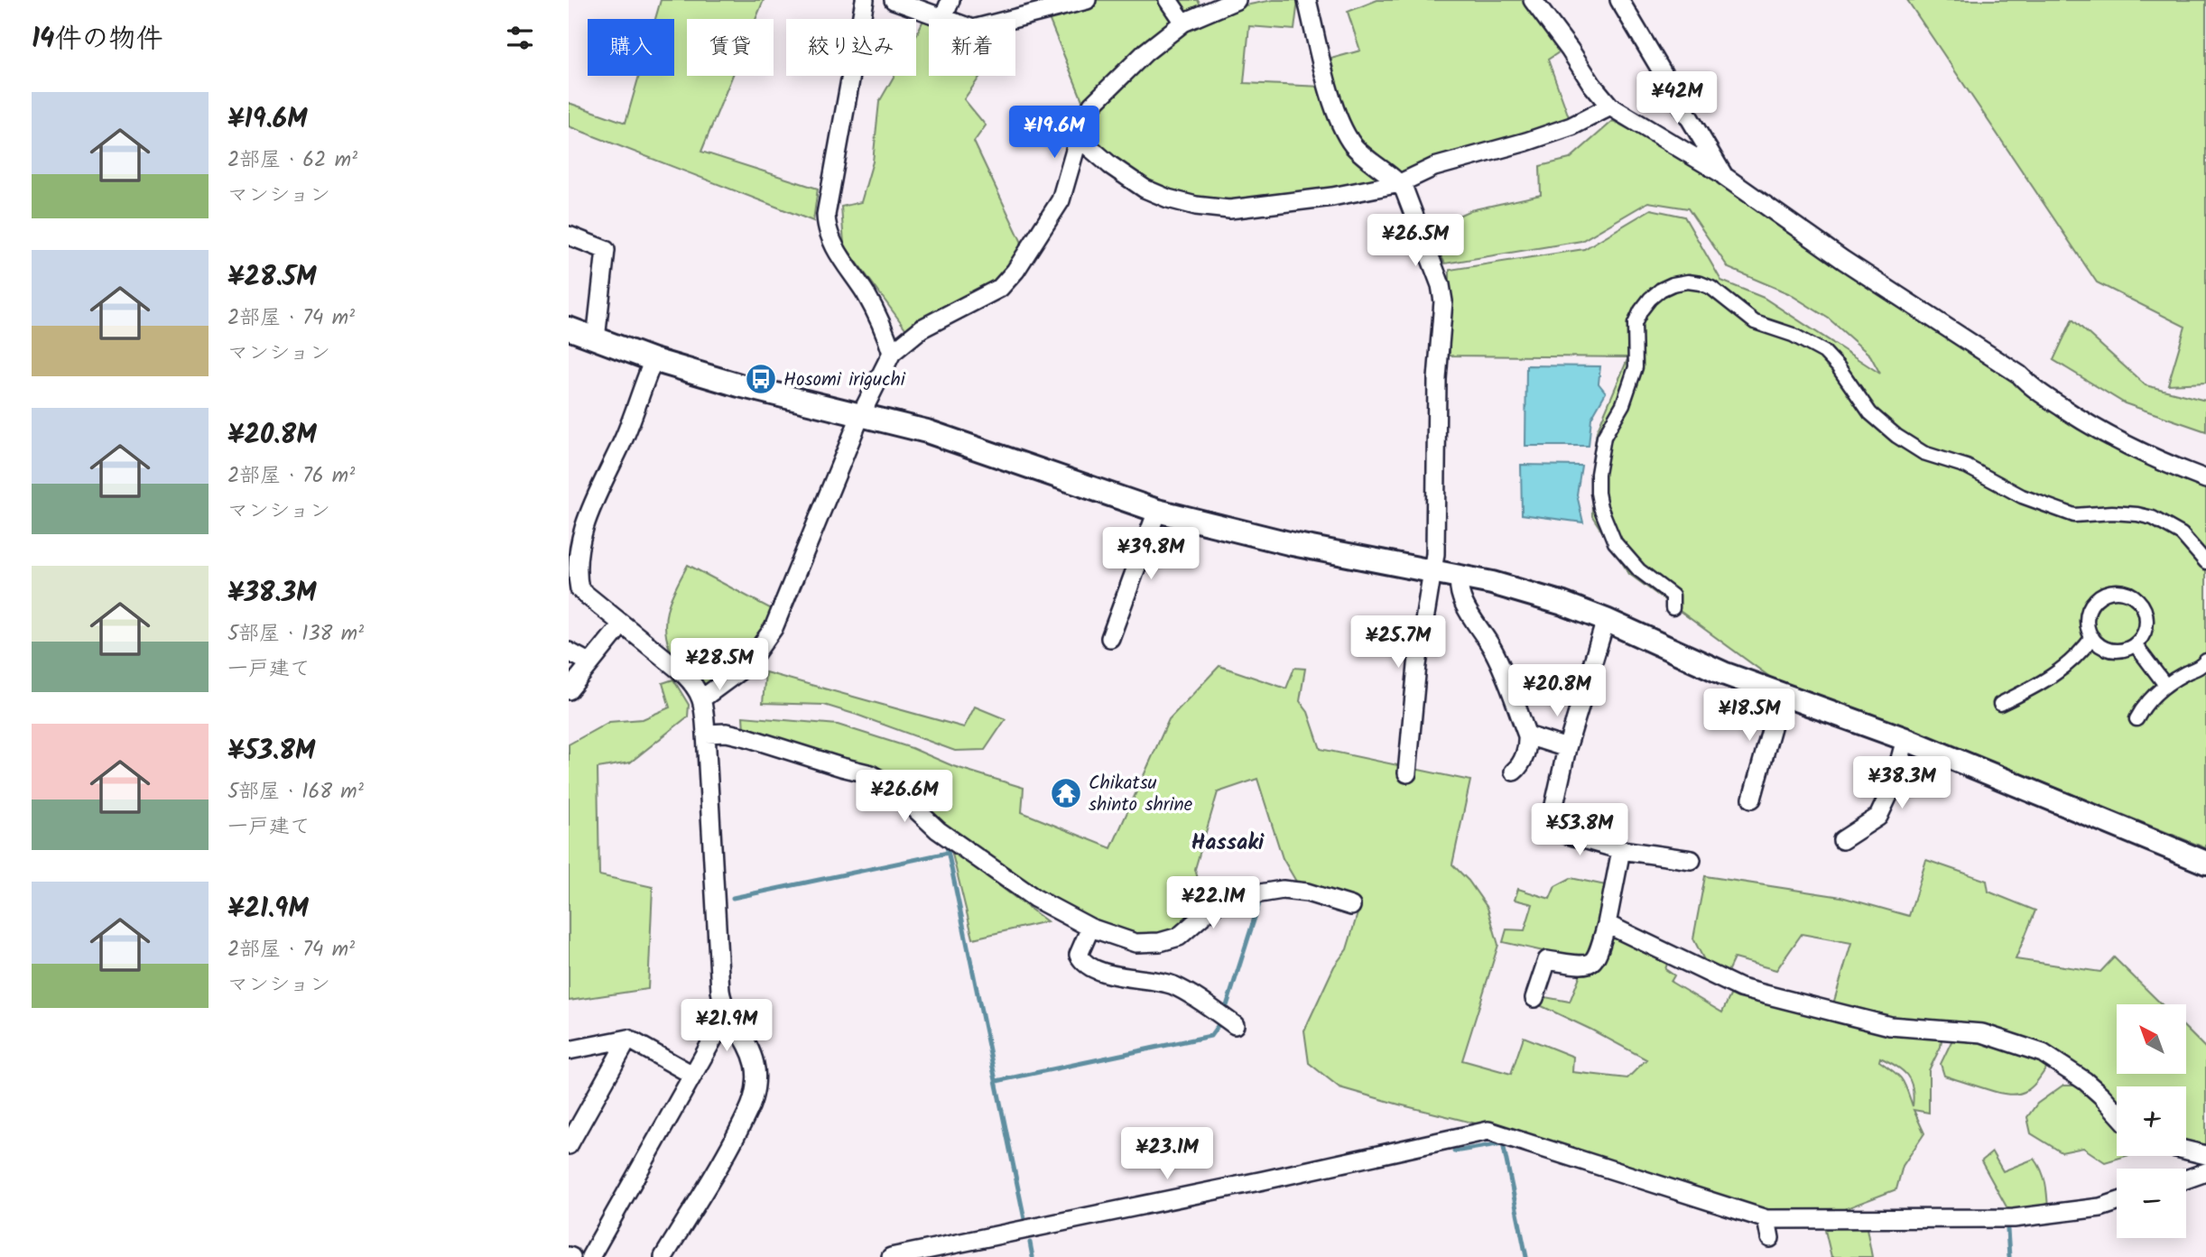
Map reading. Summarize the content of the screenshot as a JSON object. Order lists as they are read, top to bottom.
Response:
{
  "districts": ["Hassaki"],
  "places": {
    "bus stop": ["Hosomi iriguchi"],
    "temple": ["Chikatsu shinto shrine"]
  },
  "north": "top left",
  "page": {
    "heading": "14件の物件",
    "chip": [
      "購入",
      "賃貸",
      "絞り込み",
      "新着"
    ],
    "price": [
      "¥42M",
      "¥19.6M",
      "¥26.5M",
      "¥39.8M",
      "¥25.7M",
      "¥28.5M",
      "¥20.8M",
      "¥18.5M",
      "¥38.3M",
      "¥26.6M",
      "¥53.8M",
      "¥22.1M",
      "¥21.9M",
      "¥23.1M"
    ],
    "list": [
      {
        "name": "¥19.6M",
        "note": "2部屋 · 62 m² · マンション"
      },
      {
        "name": "¥28.5M",
        "note": "2部屋 · 74 m² · マンション"
      },
      {
        "name": "¥20.8M",
        "note": "2部屋 · 76 m² · マンション"
      },
      {
        "name": "¥38.3M",
        "note": "5部屋 · 138 m² · 一戸建て"
      },
      {
        "name": "¥53.8M",
        "note": "5部屋 · 168 m² · 一戸建て"
      },
      {
        "name": "¥21.9M",
        "note": "2部屋 · 74 m² · マンション"
      }
    ],
    "map_buttons": ["+", "−"]
  }
}
